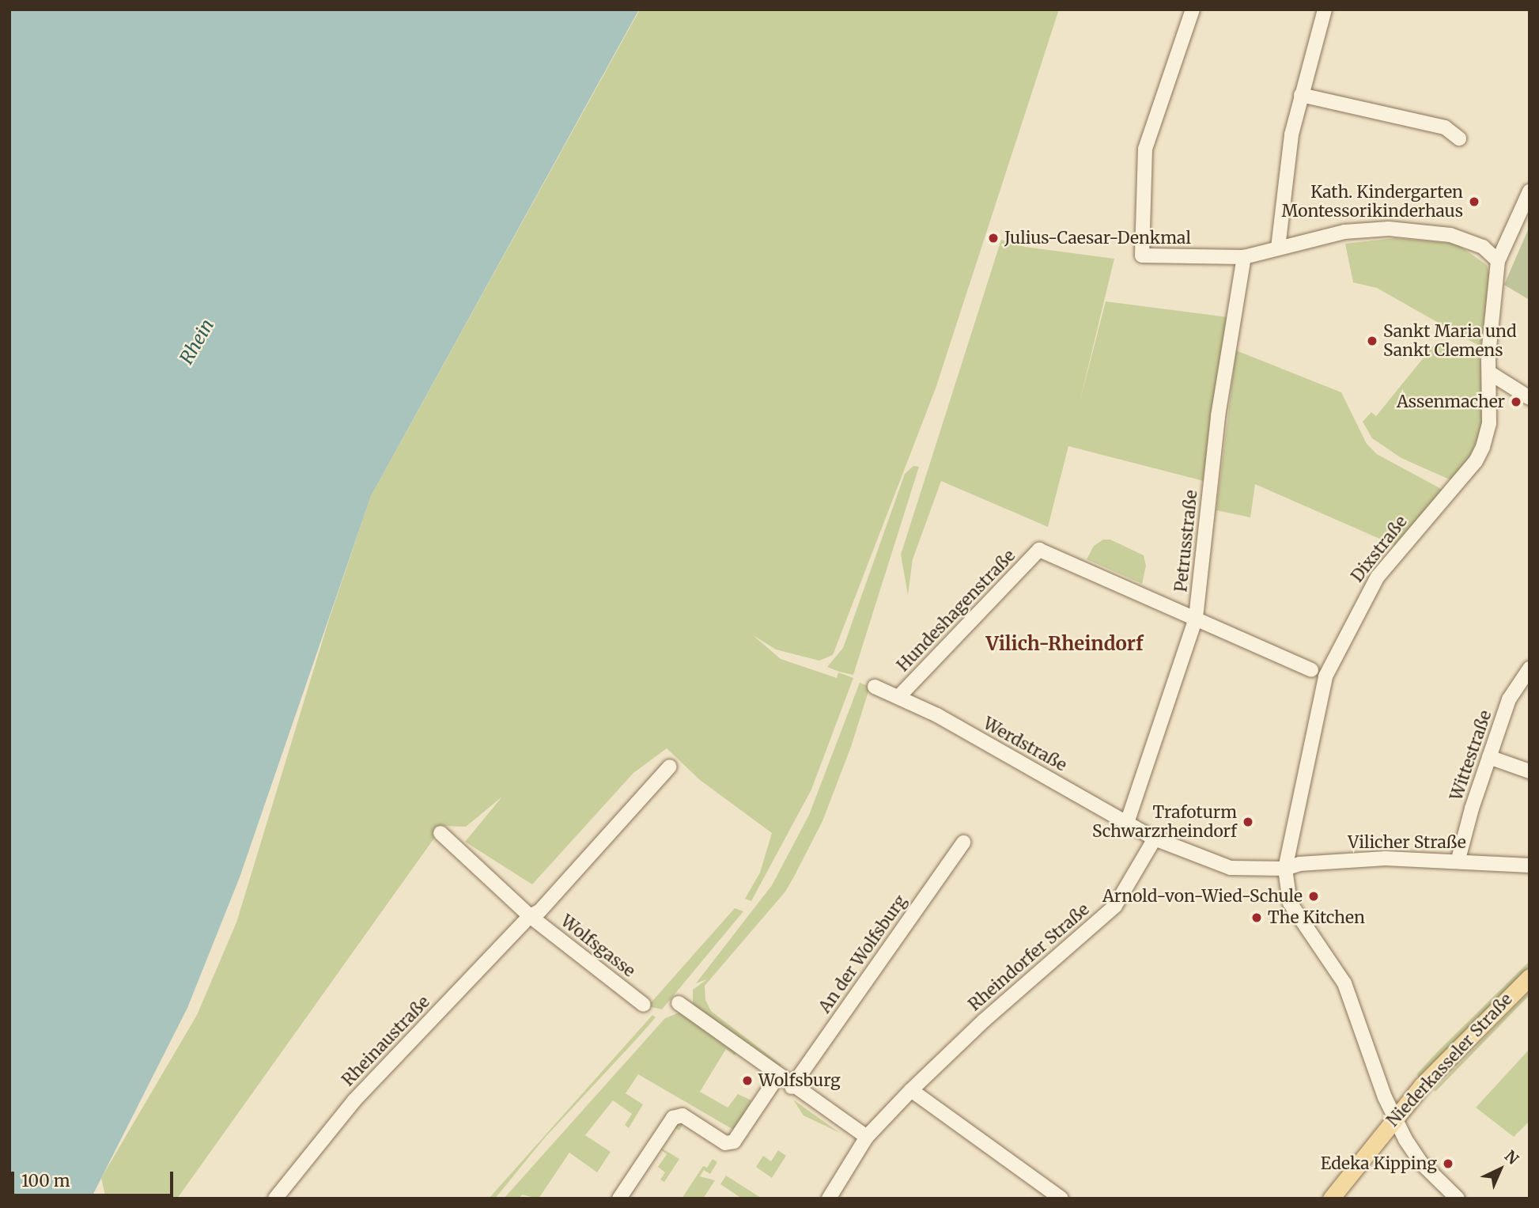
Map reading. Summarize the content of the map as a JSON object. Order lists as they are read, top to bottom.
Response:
{
  "streets": {
    "main road": ["Niederkasseler Straße"],
    "street": [
      "Petrusstraße",
      "Dixstraße",
      "Hundeshagenstraße",
      "Werdstraße",
      "Wittestraße",
      "Vilicher Straße",
      "Wolfsgasse",
      "An der Wolfsburg",
      "Rheindorfer Straße",
      "Rheinaustraße"
    ]
  },
  "crossings": [
    ["Petrusstraße", "Hundeshagenstraße"],
    ["Petrusstraße", "Werdstraße"],
    ["Dixstraße", "Vilicher Straße"],
    ["Dixstraße", "Niederkasseler Straße"],
    ["Hundeshagenstraße", "Werdstraße"],
    ["Werdstraße", "Vilicher Straße"],
    ["Werdstraße", "Rheindorfer Straße"],
    ["Wittestraße", "Vilicher Straße"],
    ["Vilicher Straße", "Rheindorfer Straße"],
    ["Wolfsgasse", "Rheinaustraße"]
  ],
  "districts": ["Vilich-Rheindorf"],
  "water": ["Rhein"],
  "places": [
    "Kath. Kindergarten Montessorikinderhaus",
    "Julius-Caesar-Denkmal",
    "Sankt Maria und Sankt Clemens",
    "Assenmacher",
    "Trafoturm Schwarzrheindorf",
    "Arnold-von-Wied-Schule",
    "The Kitchen",
    "Wolfsburg",
    "Edeka Kipping"
  ],
  "scale_bar": "100 m",
  "north": "top right"
}
